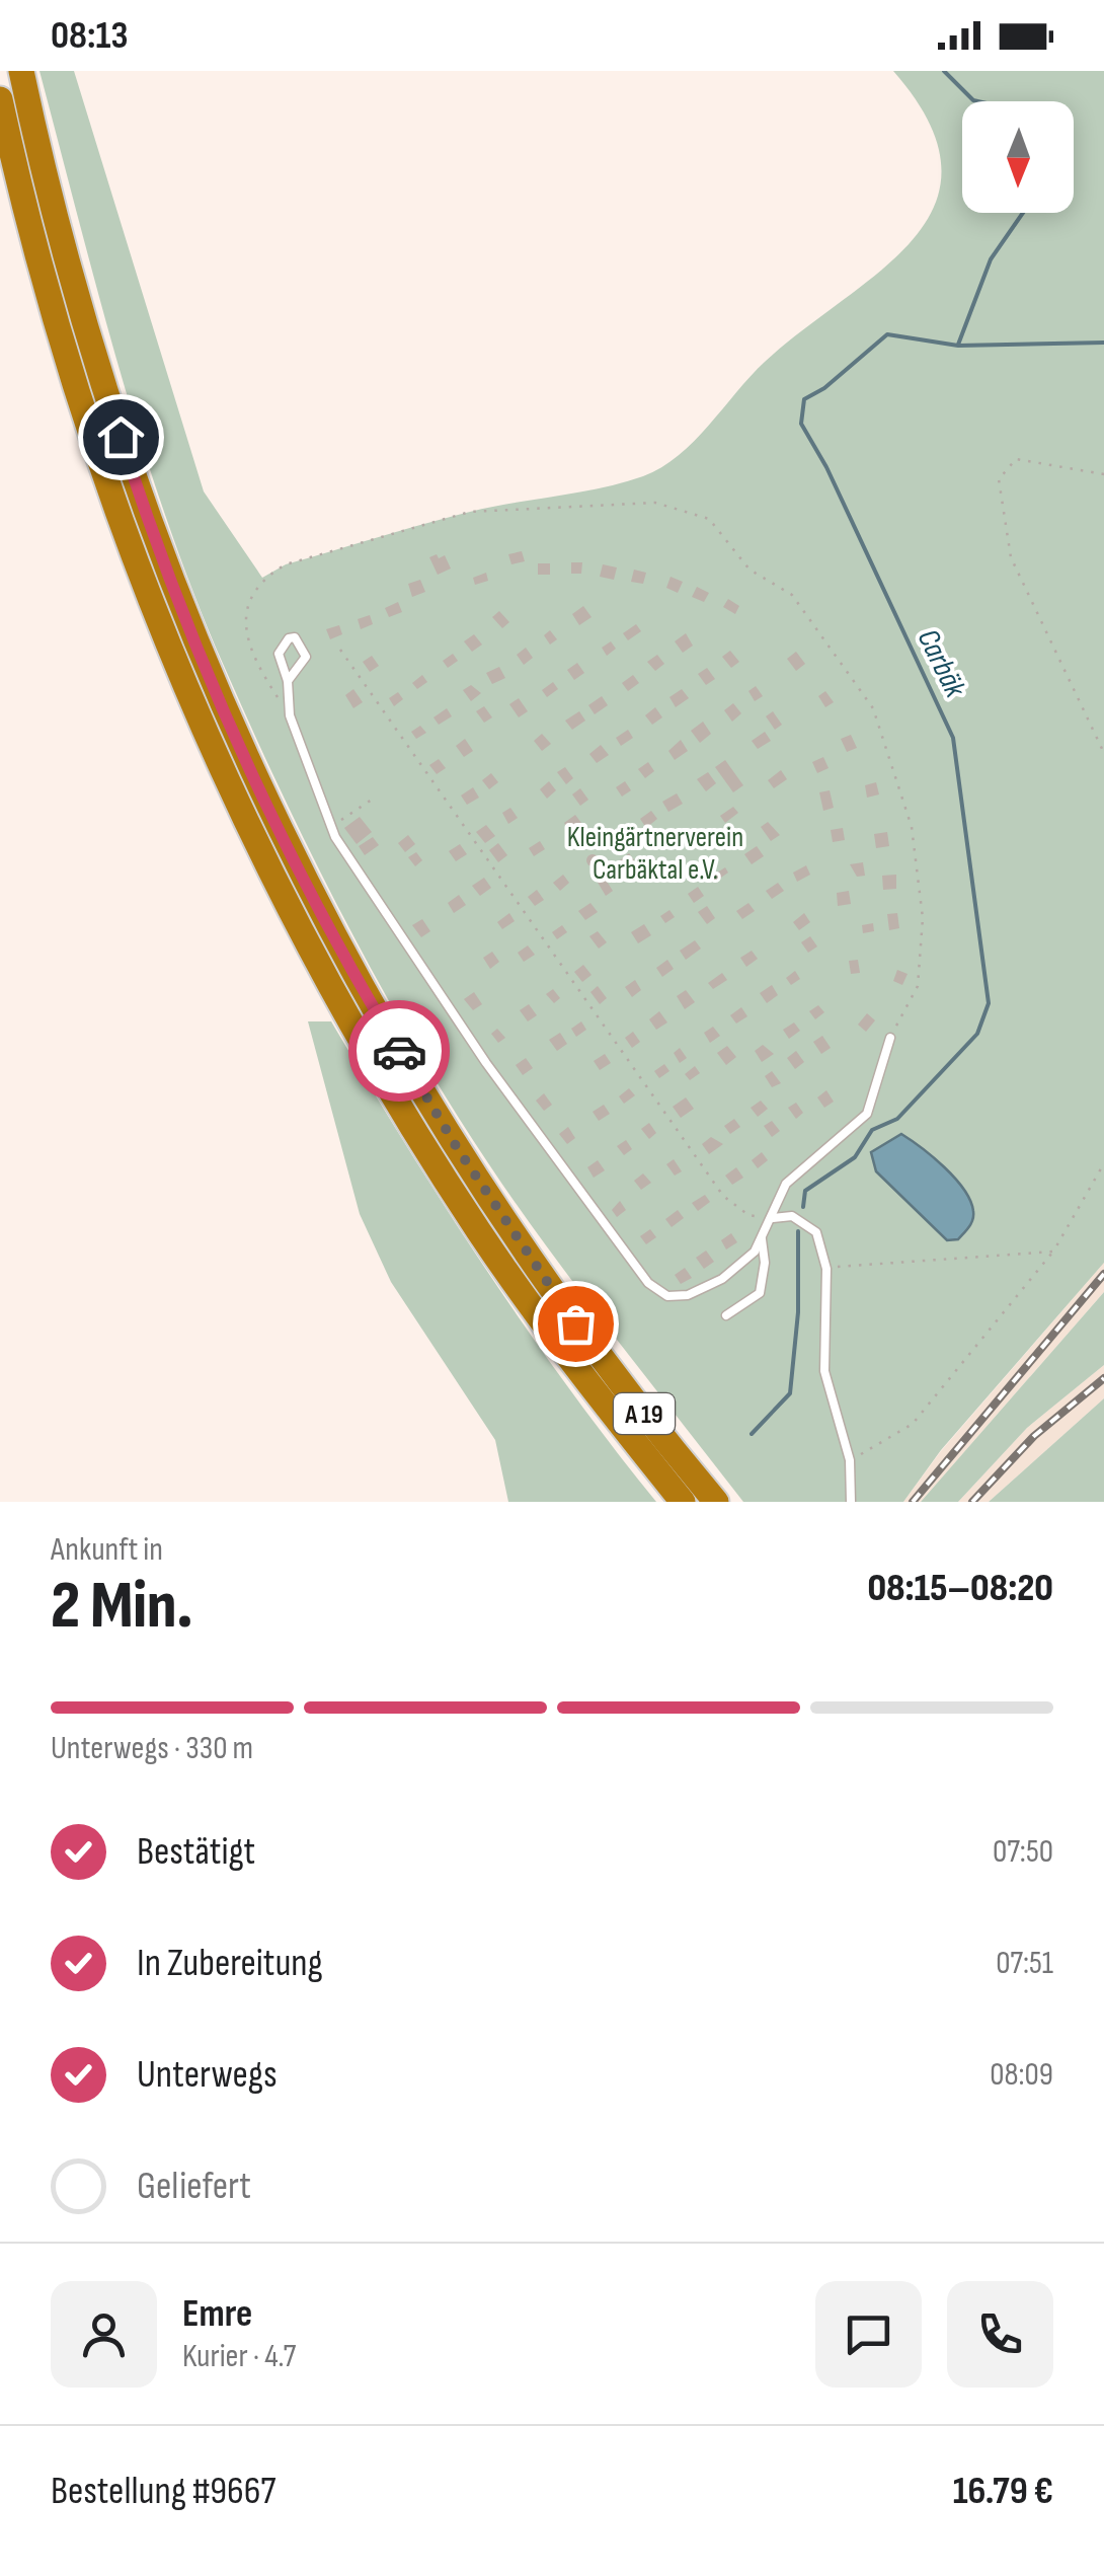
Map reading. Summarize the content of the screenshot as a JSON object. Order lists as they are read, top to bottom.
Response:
{
  "streets": {
    "highway": ["A 19"]
  },
  "water": ["Carbäk"],
  "parks": ["Kleingärtnerverein Carbäktal e.V."],
  "north": "bottom",
  "page": {
    "status": "08:13",
    "heading": ["2 Min.", "Ankunft in", "08:15–08:20"],
    "panel": [
      "Emre",
      "Kurier · 4.7",
      "Bestellung #9667",
      "16.79 €"
    ],
    "bar": "Unterwegs · 330 m",
    "list": [
      ["Bestätigt", "07:50"],
      ["In Zubereitung", "07:51"],
      ["Unterwegs", "08:09"],
      "Geliefert"
    ]
  }
}
